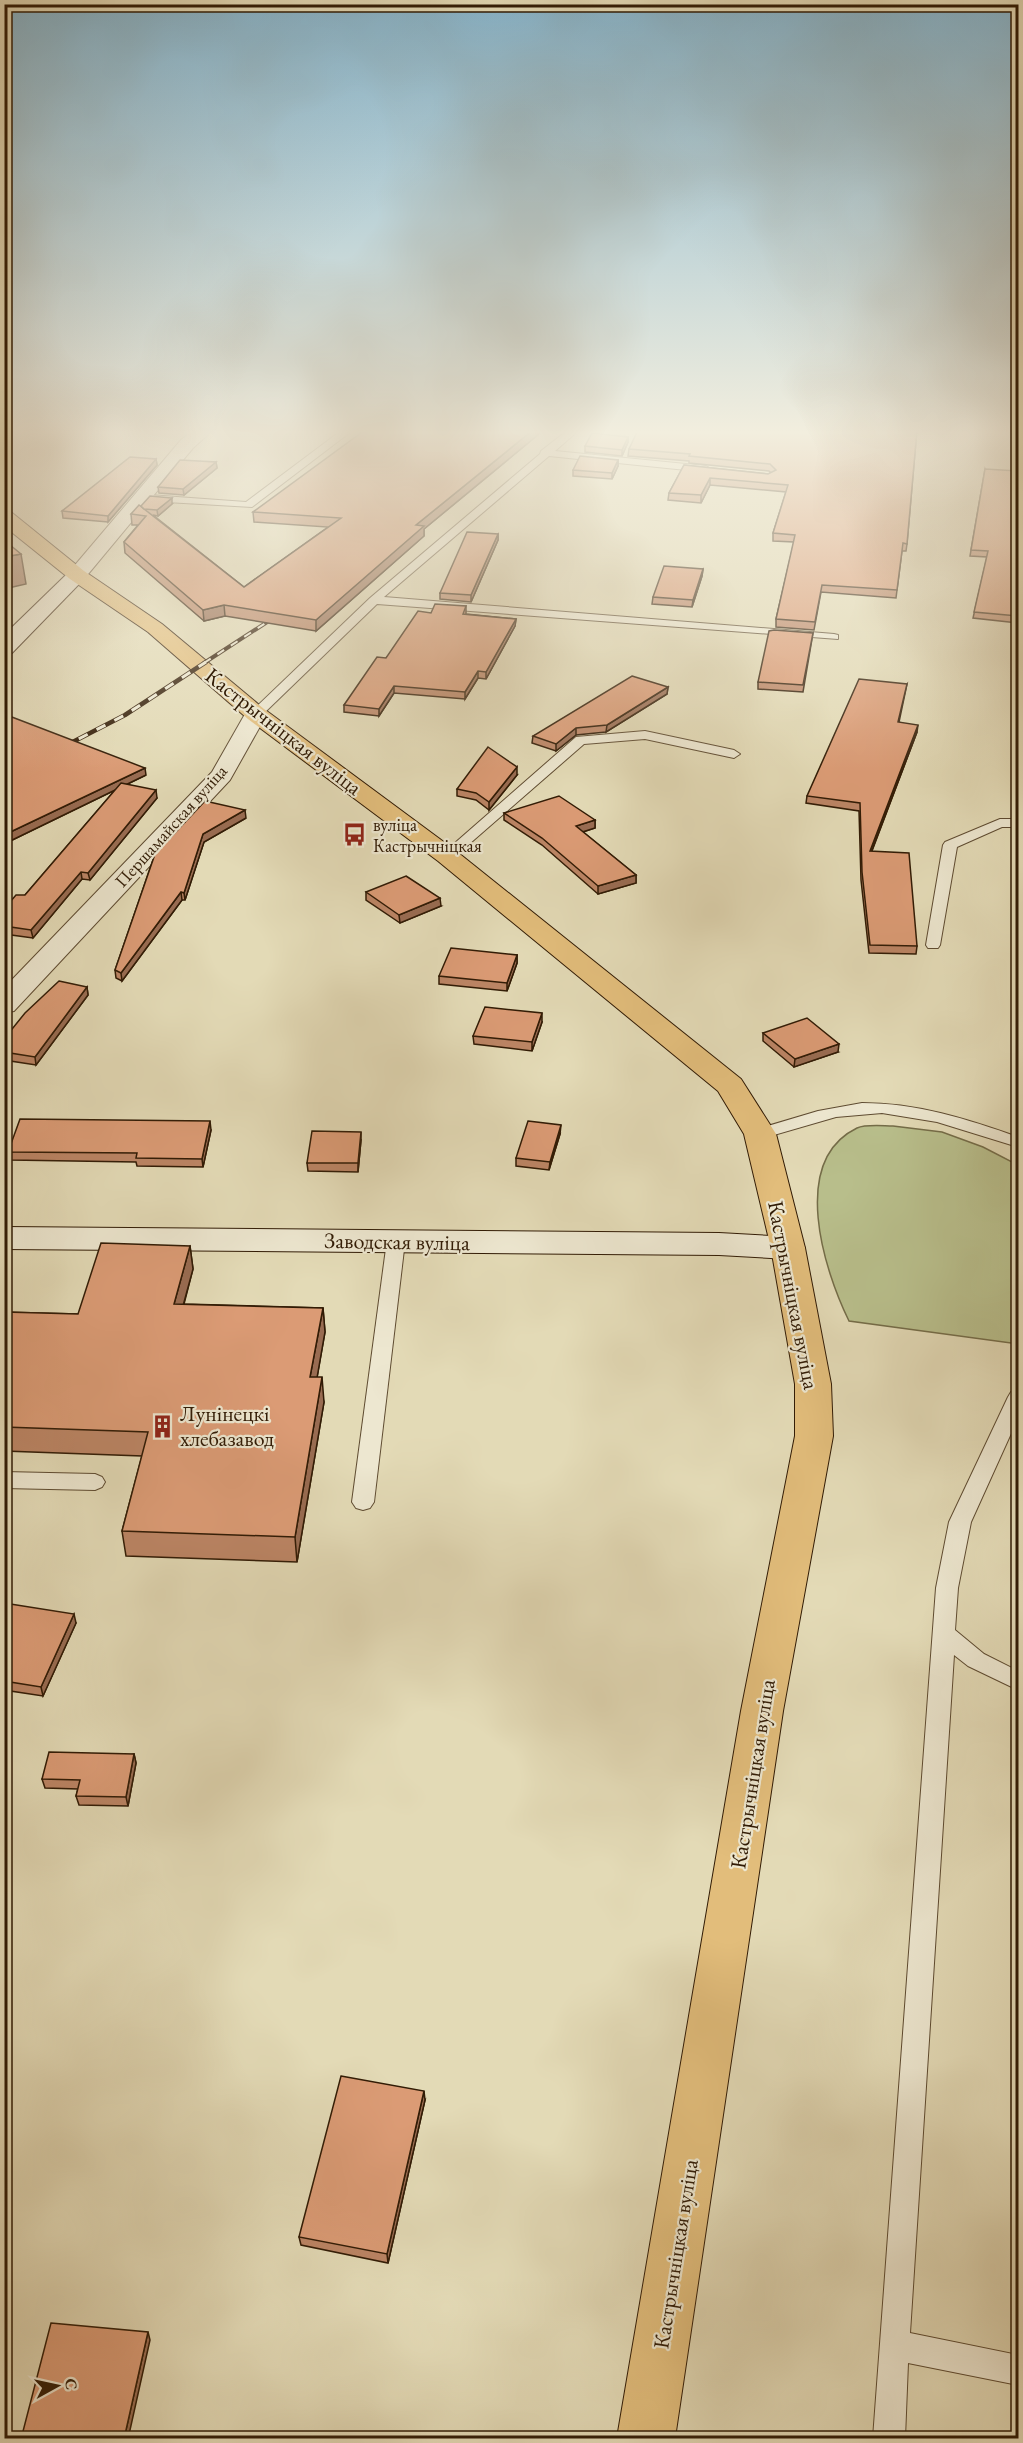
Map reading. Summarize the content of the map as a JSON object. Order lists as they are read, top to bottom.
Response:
{
  "streets": {
    "main road": ["Кастрычніцкая вуліца"],
    "street": ["Першамайская вуліца", "Заводская вуліца"]
  },
  "crossings": [
    ["Кастрычніцкая вуліца", "Першамайская вуліца"],
    ["Кастрычніцкая вуліца", "Заводская вуліца"]
  ],
  "places": {
    "bus stop": ["вуліца Кастрычніцкая"],
    "building": ["Лунінецкі хлебазавод"]
  },
  "north": "right"
}
